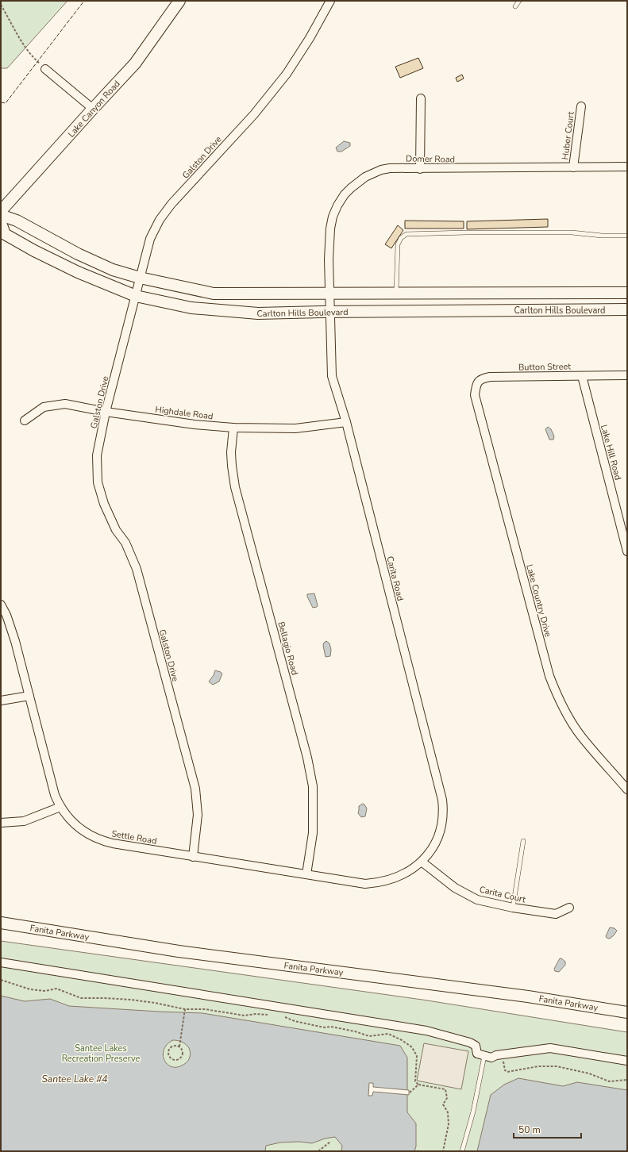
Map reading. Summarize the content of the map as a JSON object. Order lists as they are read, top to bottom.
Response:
{
  "streets": {
    "street": [
      "Lake Canyon Road",
      "Huber Court",
      "Galston Drive",
      "Domer Road",
      "Carlton Hills Boulevard",
      "Button Street",
      "Highdale Road",
      "Lake Hill Road",
      "Carita Road",
      "Lake Country Drive",
      "Bellagio Road",
      "Settle Road",
      "Carita Court",
      "Fanita Parkway"
    ]
  },
  "crossings": [
    ["Huber Court", "Domer Road"],
    ["Galston Drive", "Carlton Hills Boulevard"],
    ["Galston Drive", "Highdale Road"],
    ["Galston Drive", "Settle Road"],
    ["Domer Road", "Carlton Hills Boulevard"],
    ["Domer Road", "Carita Road"],
    ["Carlton Hills Boulevard", "Carita Road"],
    ["Button Street", "Lake Hill Road"],
    ["Button Street", "Lake Country Drive"],
    ["Highdale Road", "Carita Road"],
    ["Highdale Road", "Bellagio Road"],
    ["Carita Road", "Settle Road"],
    ["Carita Road", "Carita Court"],
    ["Bellagio Road", "Settle Road"],
    ["Settle Road", "Carita Court"]
  ],
  "water": ["Santee Lake #4"],
  "parks": ["Santee Lakes Recreation Preserve"],
  "scale_bar": "50 m"
}
